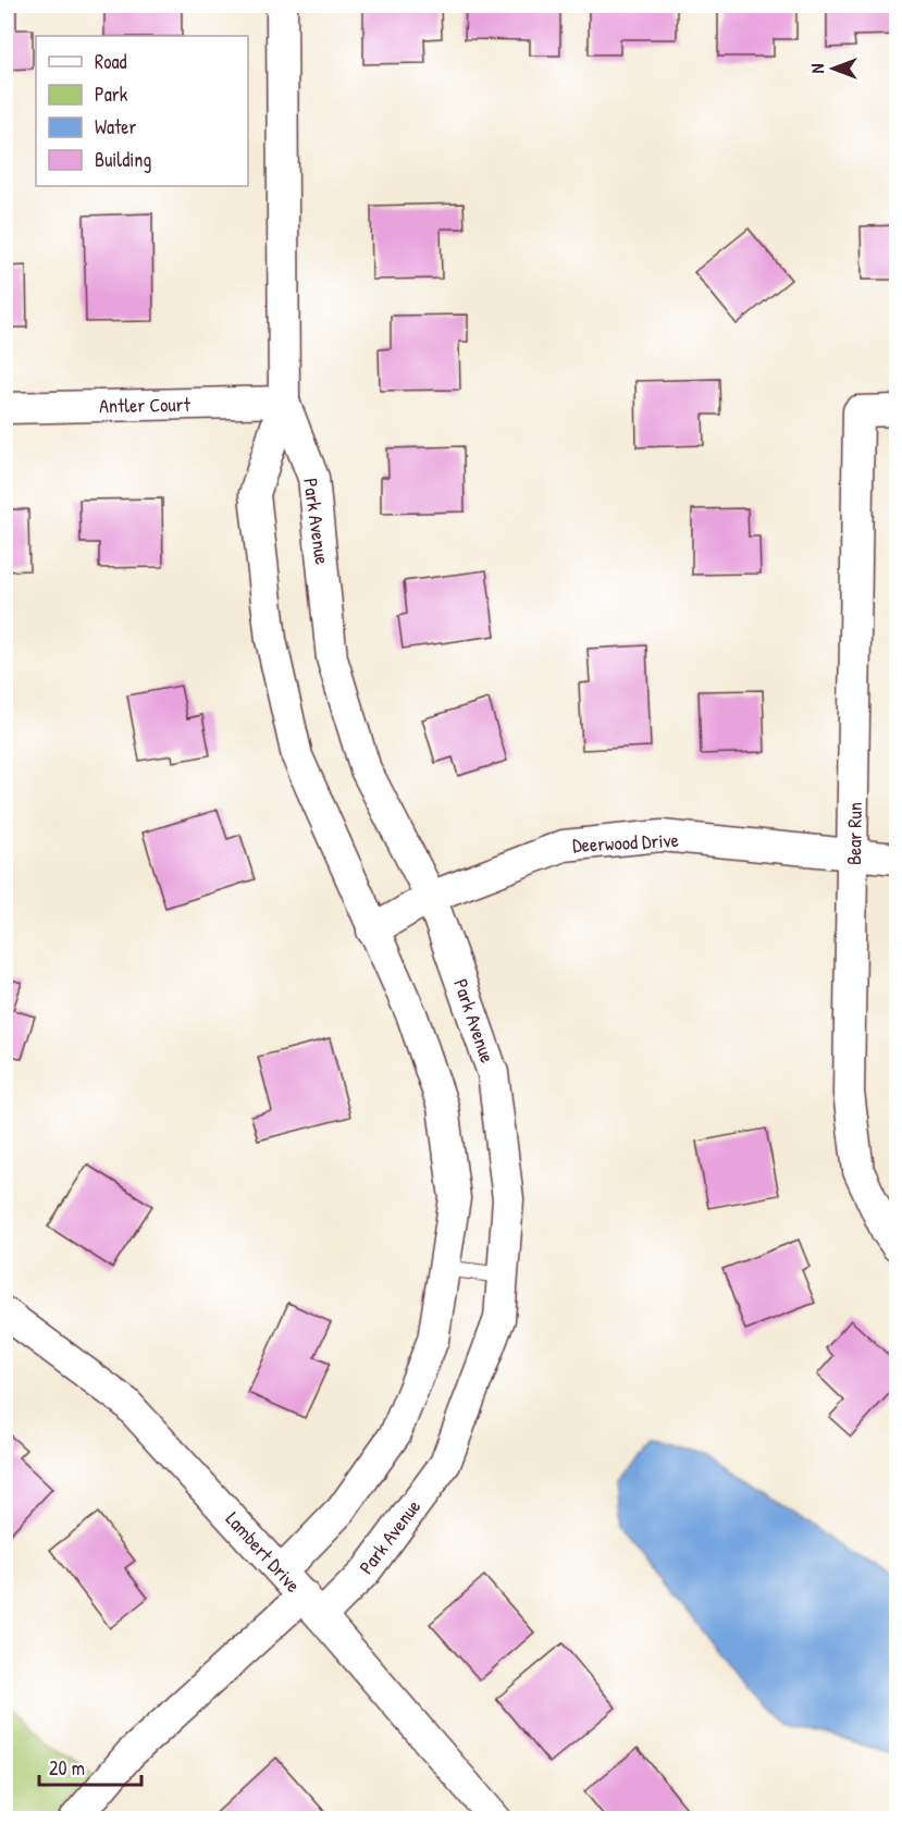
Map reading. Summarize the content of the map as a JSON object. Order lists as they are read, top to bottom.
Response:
{
  "streets": {
    "street": [
      "Antler Court",
      "Park Avenue",
      "Bear Run",
      "Deerwood Drive",
      "Lambert Drive"
    ]
  },
  "crossings": [
    ["Antler Court", "Park Avenue"],
    ["Park Avenue", "Deerwood Drive"],
    ["Park Avenue", "Lambert Drive"],
    ["Bear Run", "Deerwood Drive"]
  ],
  "legend": [
    "Road",
    "Park",
    "Water",
    "Building"
  ],
  "scale_bar": "20 m",
  "north": "left"
}
